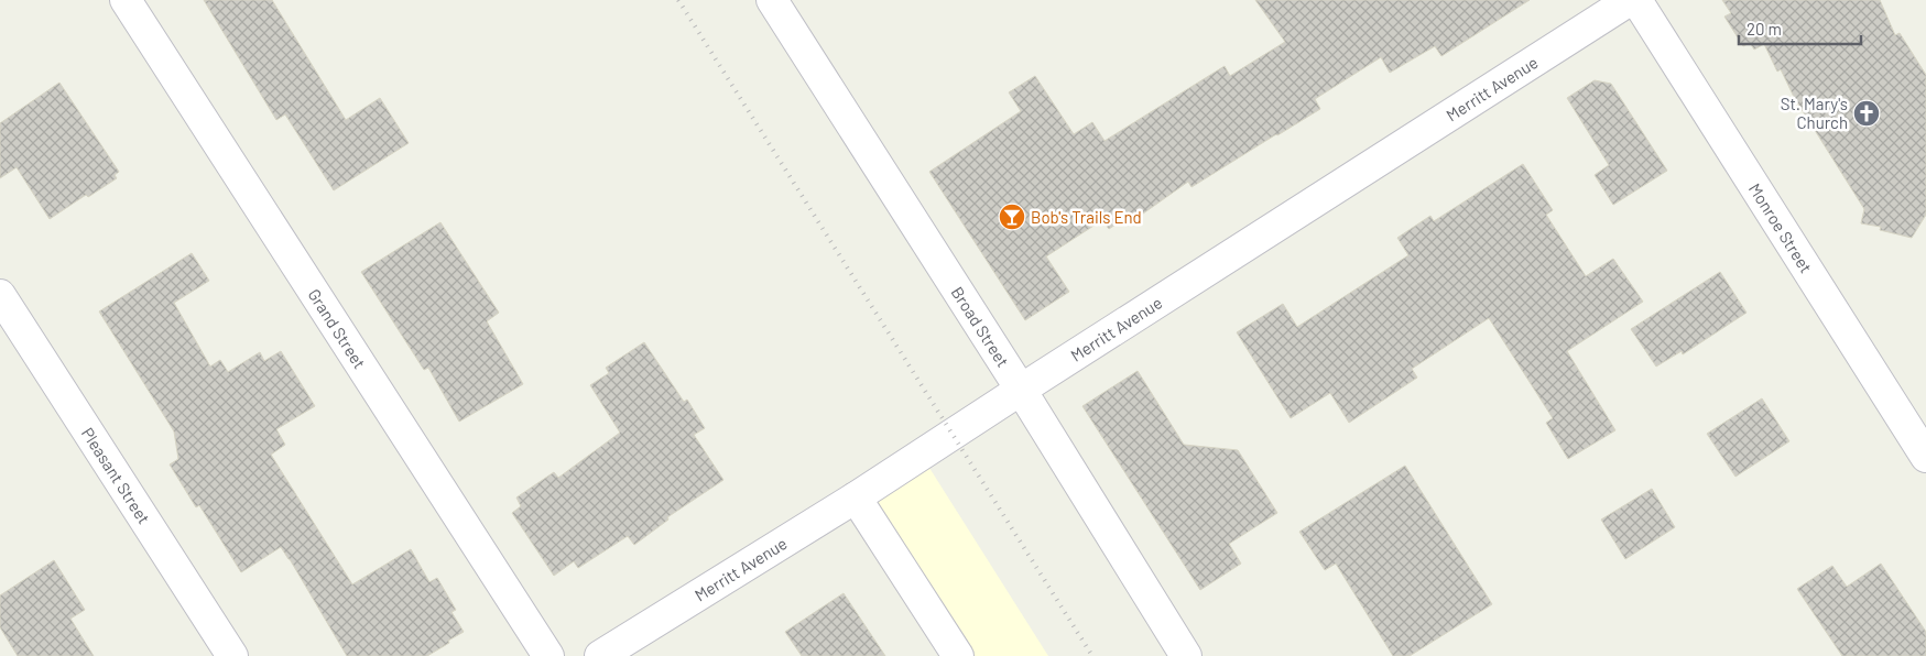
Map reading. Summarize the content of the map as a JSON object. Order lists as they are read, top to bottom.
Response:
{
  "streets": {
    "street": [
      "Merritt Avenue",
      "Monroe Street",
      "Broad Street",
      "Grand Street",
      "Pleasant Street"
    ]
  },
  "crossings": [
    ["Merritt Avenue", "Broad Street"]
  ],
  "places": {
    "church": ["St. Mary's Church"],
    "bar": ["Bob's Trails End"]
  },
  "scale_bar": "20 m"
}
